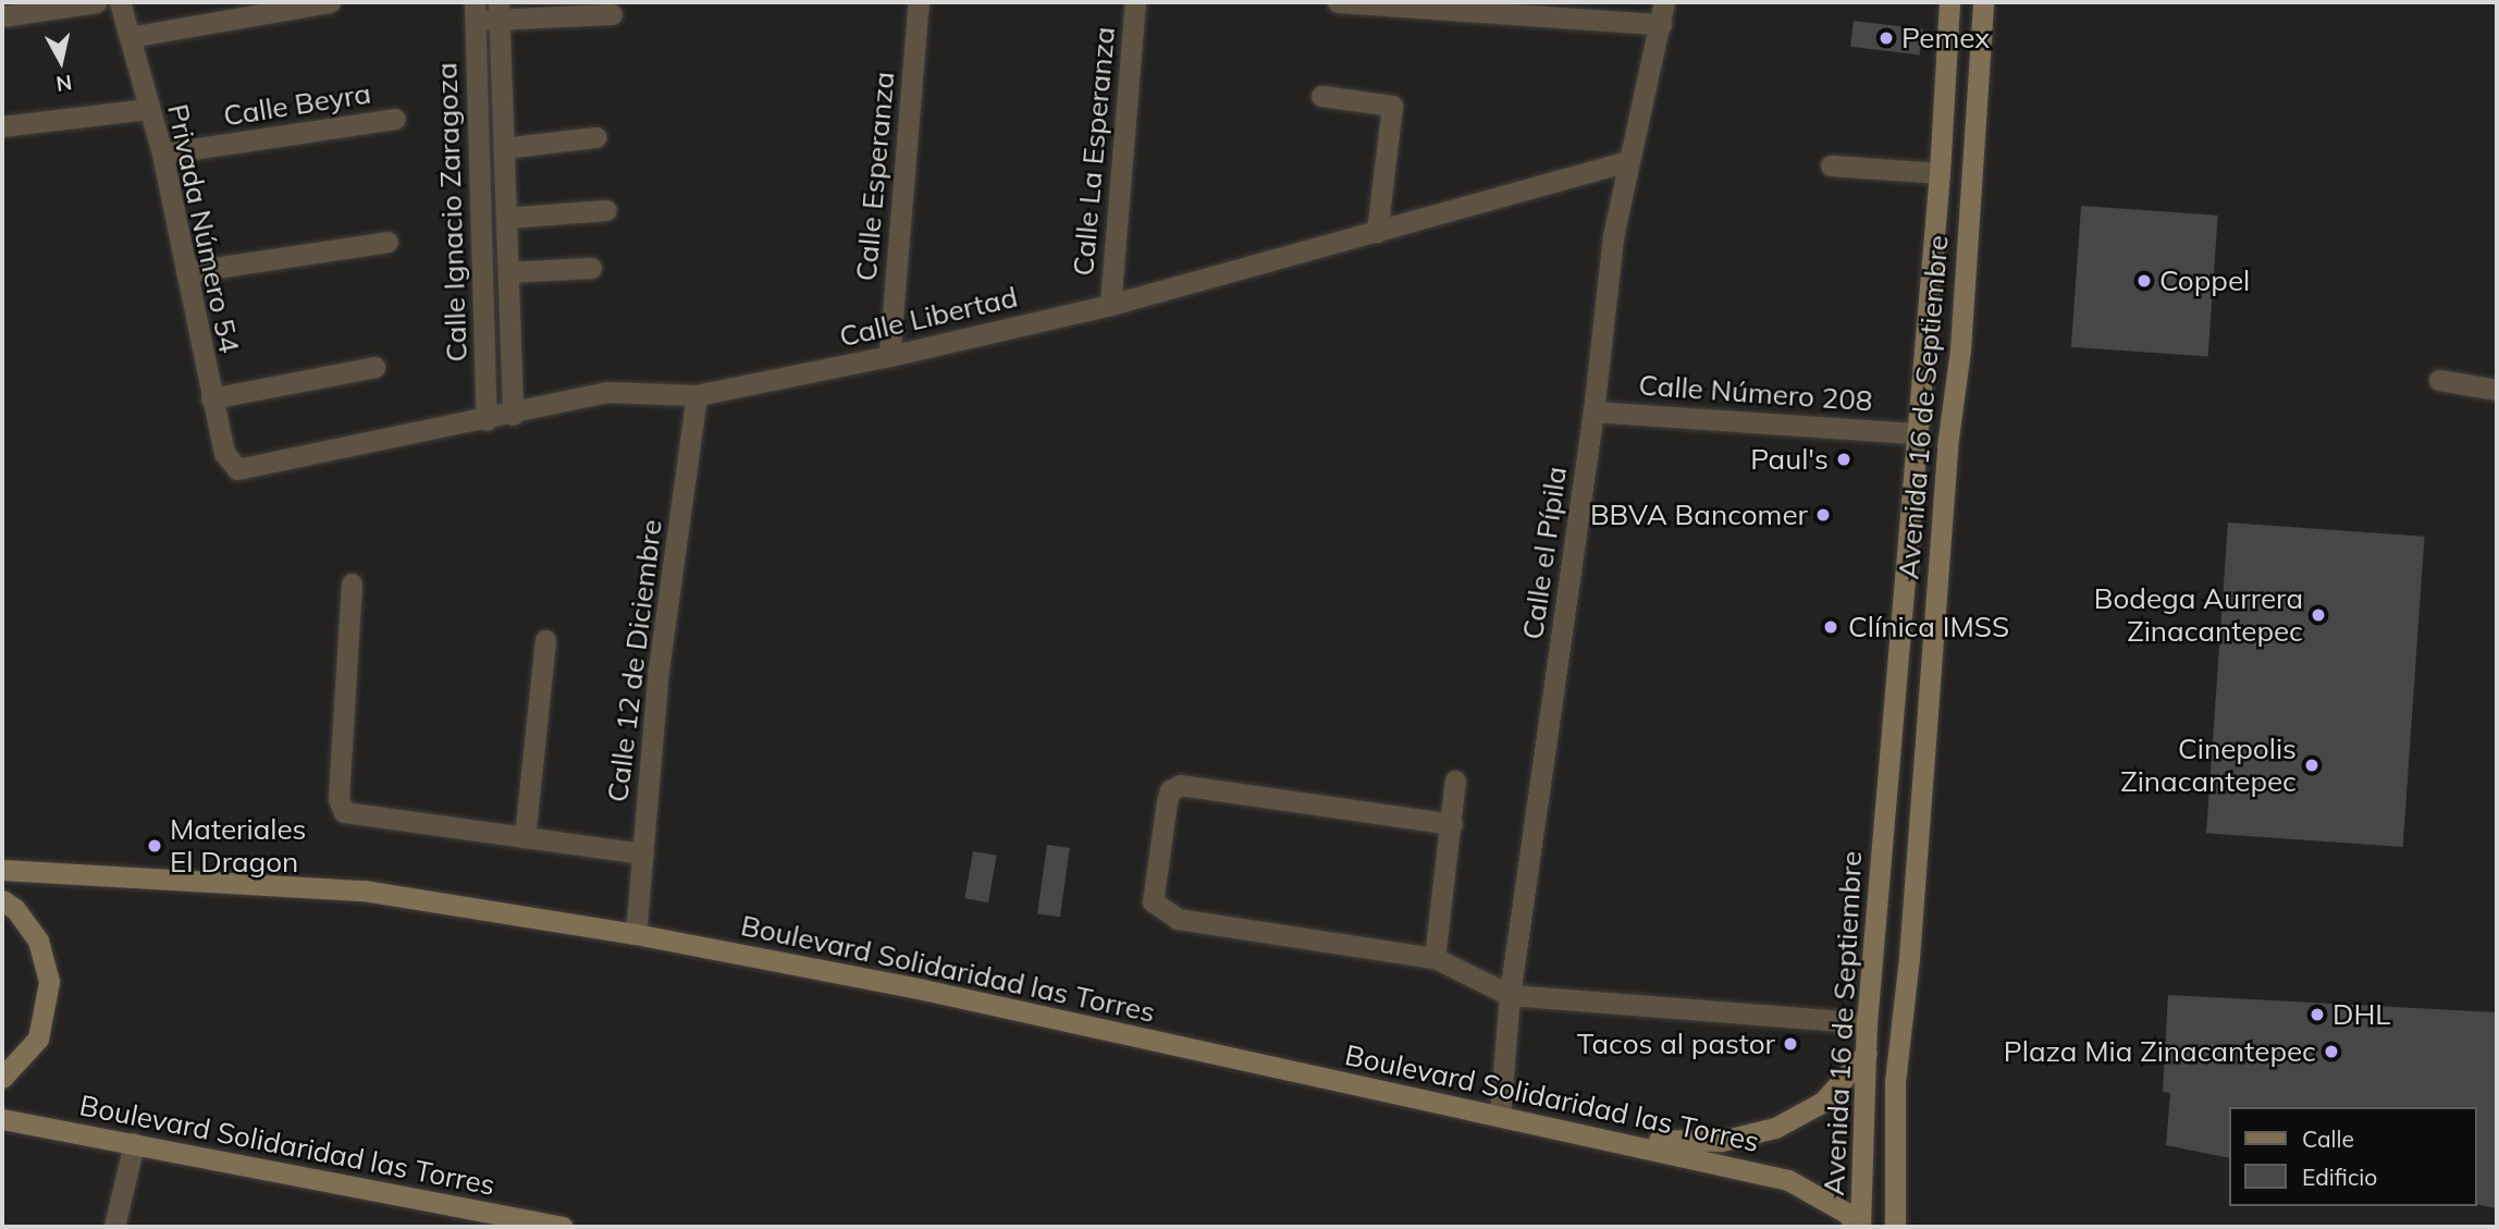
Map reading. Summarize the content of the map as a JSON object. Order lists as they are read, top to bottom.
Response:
{
  "streets": {
    "main road": ["Avenida 16 de Septiembre", "Boulevard Solidaridad las Torres"],
    "street": [
      "Calle Beyra",
      "Calle La Esperanza",
      "Calle Esperanza",
      "Calle Ignacio Zaragoza",
      "Privada Número 54",
      "Calle Libertad",
      "Calle Número 208",
      "Calle el Pípila",
      "Calle 12 de Diciembre"
    ]
  },
  "crossings": [
    ["Calle Beyra", "Privada Número 54"],
    ["Calle La Esperanza", "Calle Libertad"],
    ["Calle Esperanza", "Calle Libertad"],
    ["Calle Ignacio Zaragoza", "Calle Libertad"],
    ["Privada Número 54", "Calle Libertad"],
    ["Calle Libertad", "Calle el Pípila"],
    ["Calle Libertad", "Calle 12 de Diciembre"],
    ["Calle Número 208", "Avenida 16 de Septiembre"],
    ["Calle Número 208", "Calle el Pípila"],
    ["Avenida 16 de Septiembre", "Boulevard Solidaridad las Torres"],
    ["Calle el Pípila", "Boulevard Solidaridad las Torres"],
    ["Calle 12 de Diciembre", "Boulevard Solidaridad las Torres"]
  ],
  "places": [
    "Pemex",
    "Coppel",
    "Paul's",
    "BBVA Bancomer",
    "Bodega Aurrera Zinacantepec",
    "Clínica IMSS",
    "Cinepolis Zinacantepec",
    "Materiales El Dragon",
    "DHL",
    "Tacos al pastor",
    "Plaza Mia Zinacantepec"
  ],
  "legend": ["Calle", "Edificio"],
  "north": "bottom"
}
